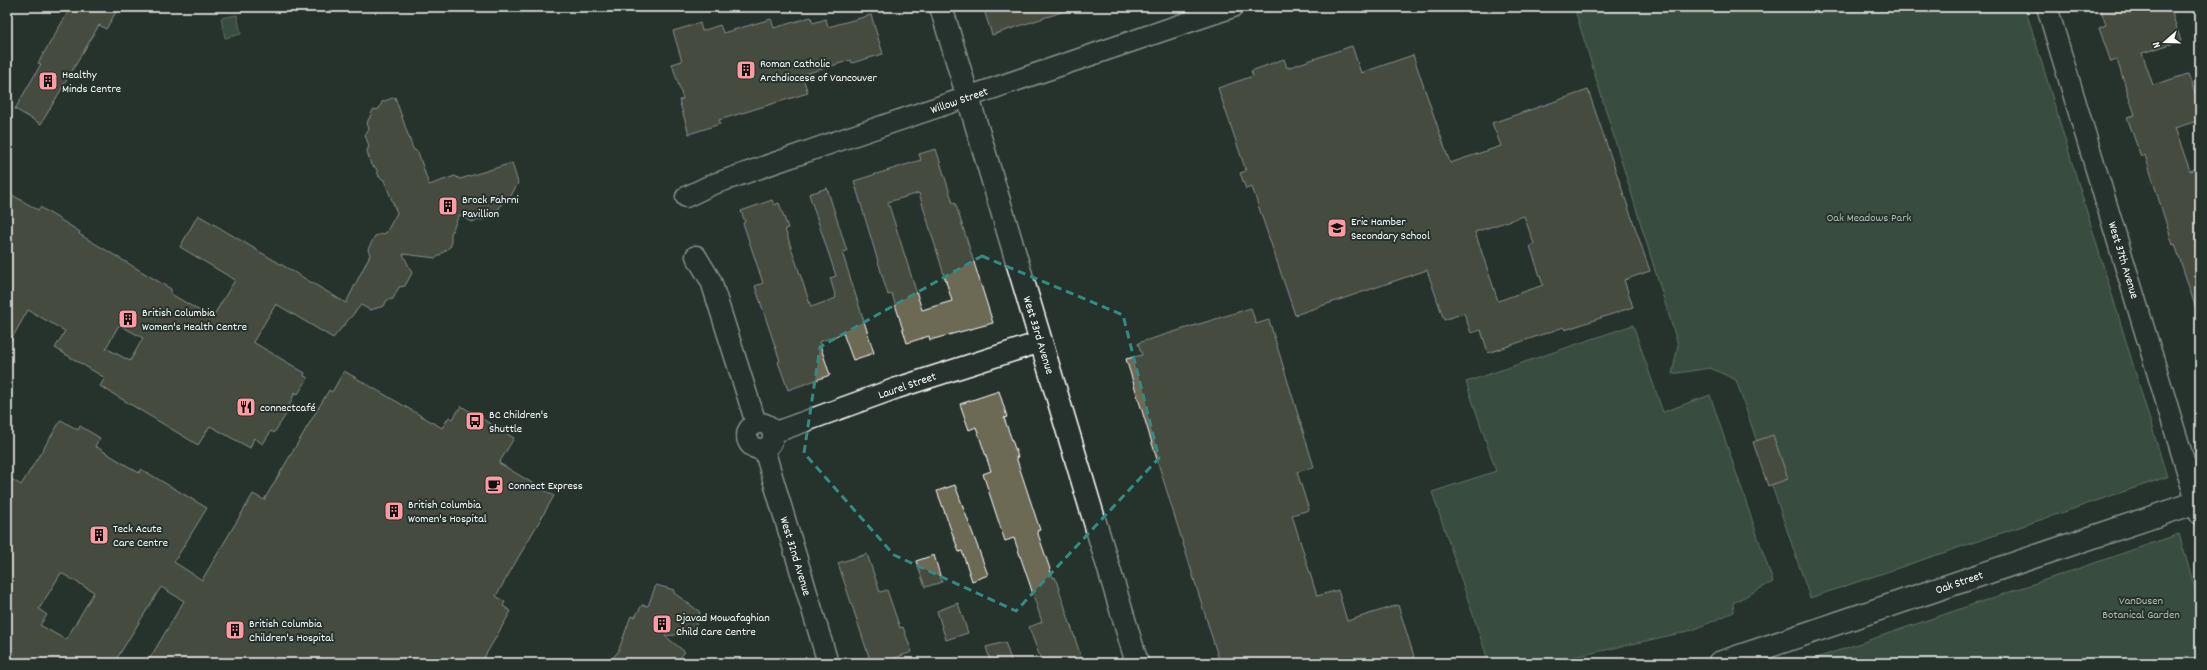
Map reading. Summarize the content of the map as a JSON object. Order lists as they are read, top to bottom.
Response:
{
  "streets": {
    "street": [
      "Willow Street",
      "West 37th Avenue",
      "West 33rd Avenue",
      "Laurel Street",
      "West 32nd Avenue",
      "Oak Street"
    ]
  },
  "crossings": [
    ["Willow Street", "West 33rd Avenue"],
    ["West 37th Avenue", "Oak Street"],
    ["West 33rd Avenue", "Laurel Street"],
    ["Laurel Street", "West 32nd Avenue"]
  ],
  "parks": ["Oak Meadows Park", "VanDusen Botanical Garden"],
  "places": {
    "building": [
      "Roman Catholic Archdiocese of Vancouver",
      "Healthy Minds Centre",
      "Brock Fahrni Pavillion",
      "British Columbia Women's Health Centre",
      "British Columbia Women's Hospital",
      "Teck Acute Care Centre",
      "Djavad Mowafaghian Child Care Centre",
      "British Columbia Children's Hospital"
    ],
    "school or university": ["Eric Hamber Secondary School"],
    "restaurant": ["connectcafé"],
    "bus stop": ["BC Children's Shuttle"],
    "cafe": ["Connect Express"]
  },
  "north": "left"
}
